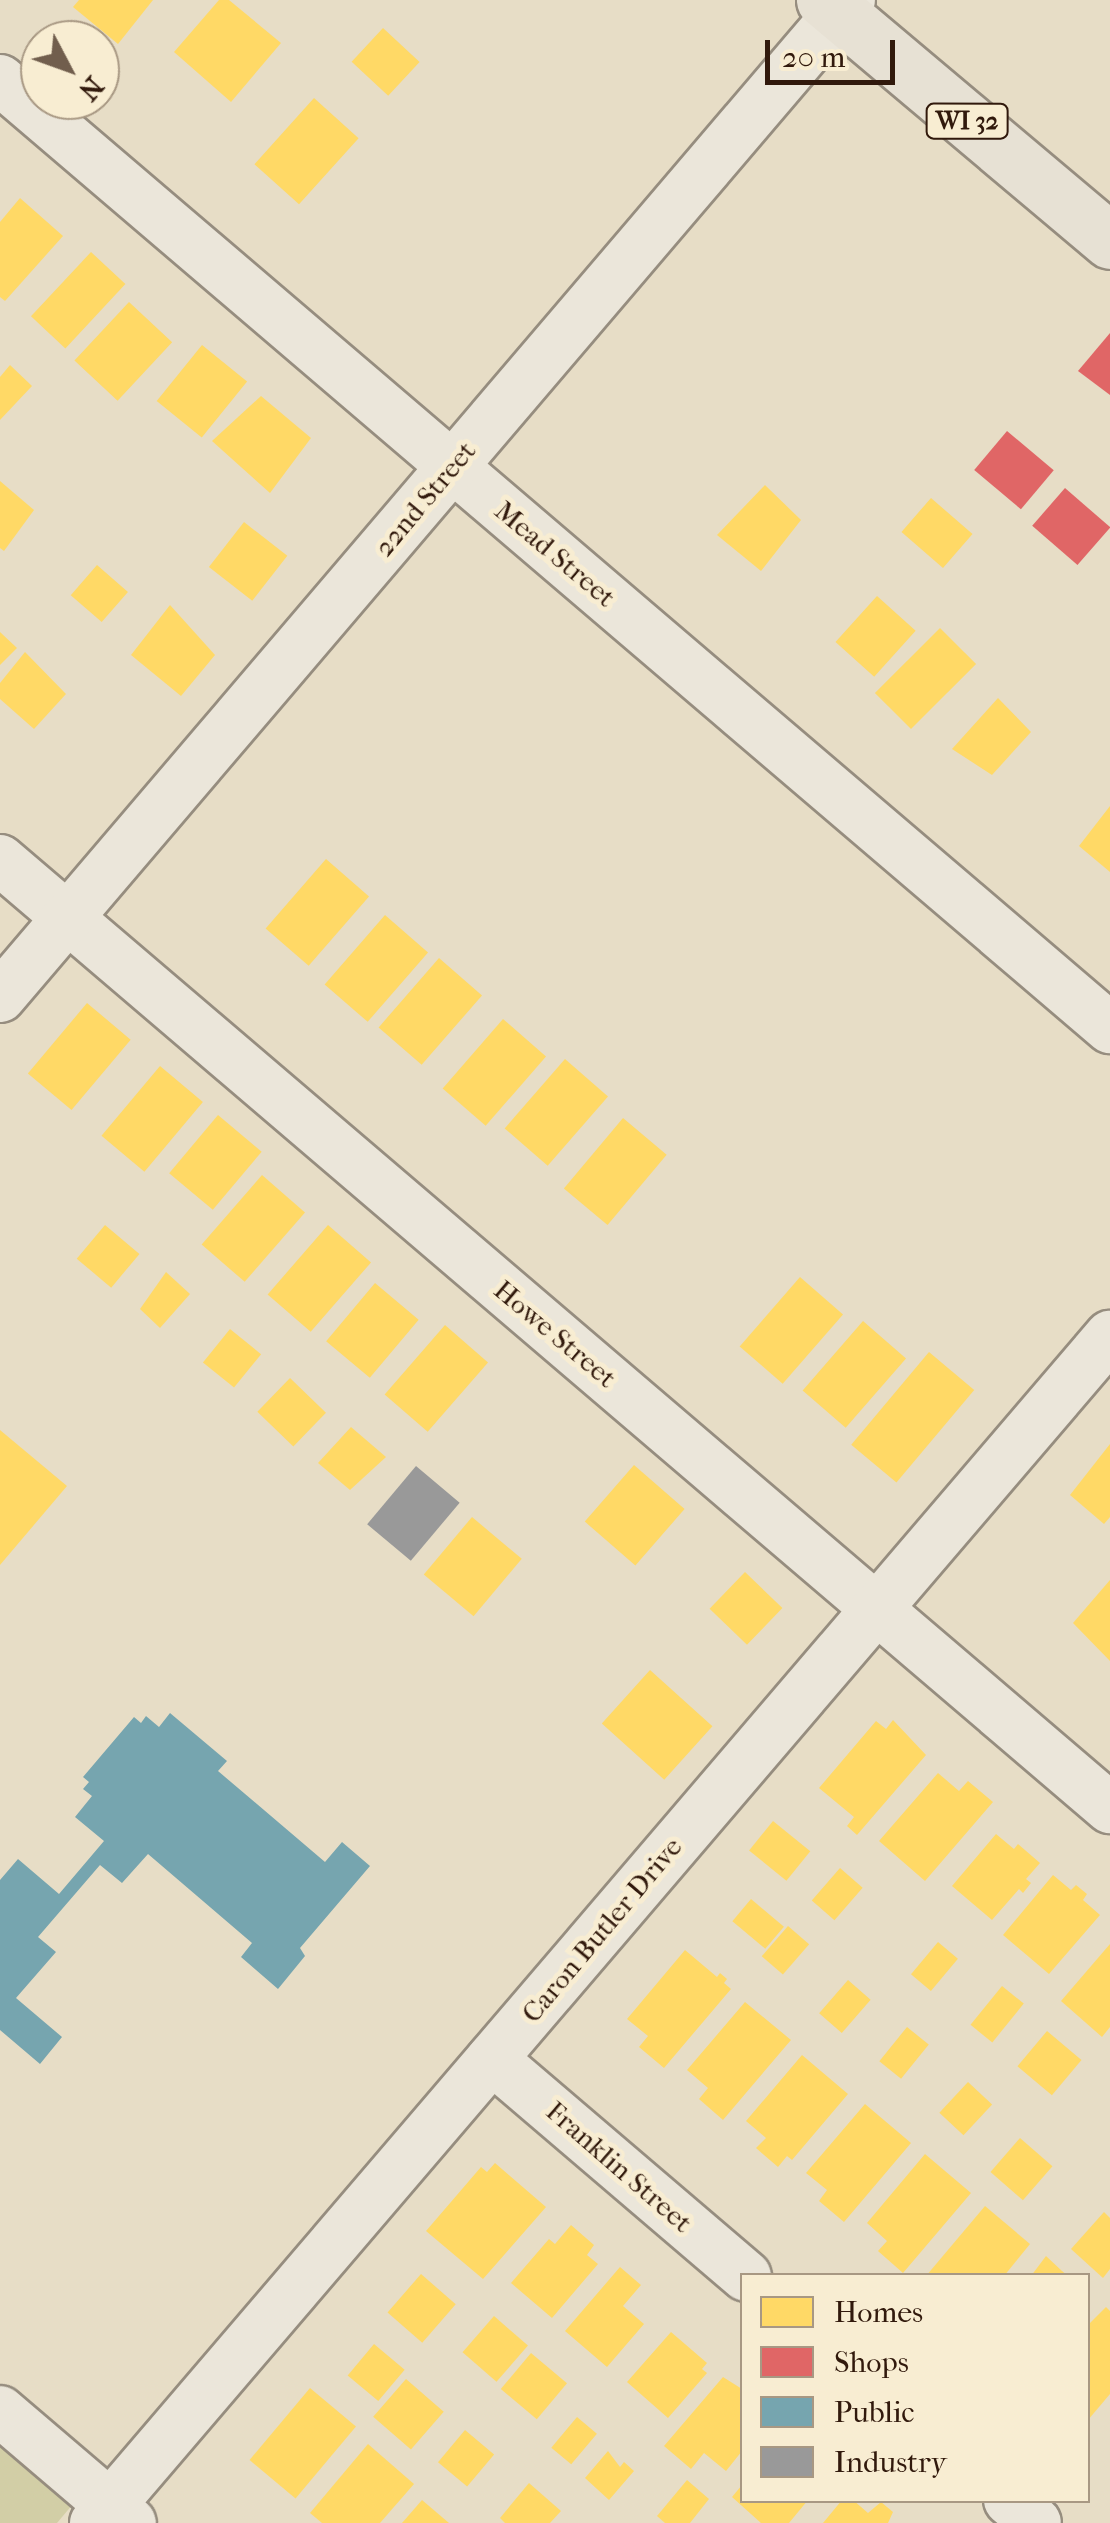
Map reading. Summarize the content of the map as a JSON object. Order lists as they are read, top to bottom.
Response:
{
  "streets": {
    "main road": ["WI 32"],
    "street": [
      "22nd Street",
      "Mead Street",
      "Howe Street",
      "Caron Butler Drive",
      "Franklin Street"
    ]
  },
  "crossings": [
    ["WI 32", "22nd Street"],
    ["22nd Street", "Mead Street"],
    ["22nd Street", "Howe Street"],
    ["Howe Street", "Caron Butler Drive"],
    ["Caron Butler Drive", "Franklin Street"]
  ],
  "legend": [
    "Homes",
    "Shops",
    "Public",
    "Industry"
  ],
  "scale_bar": "20 m",
  "north": "bottom right"
}
